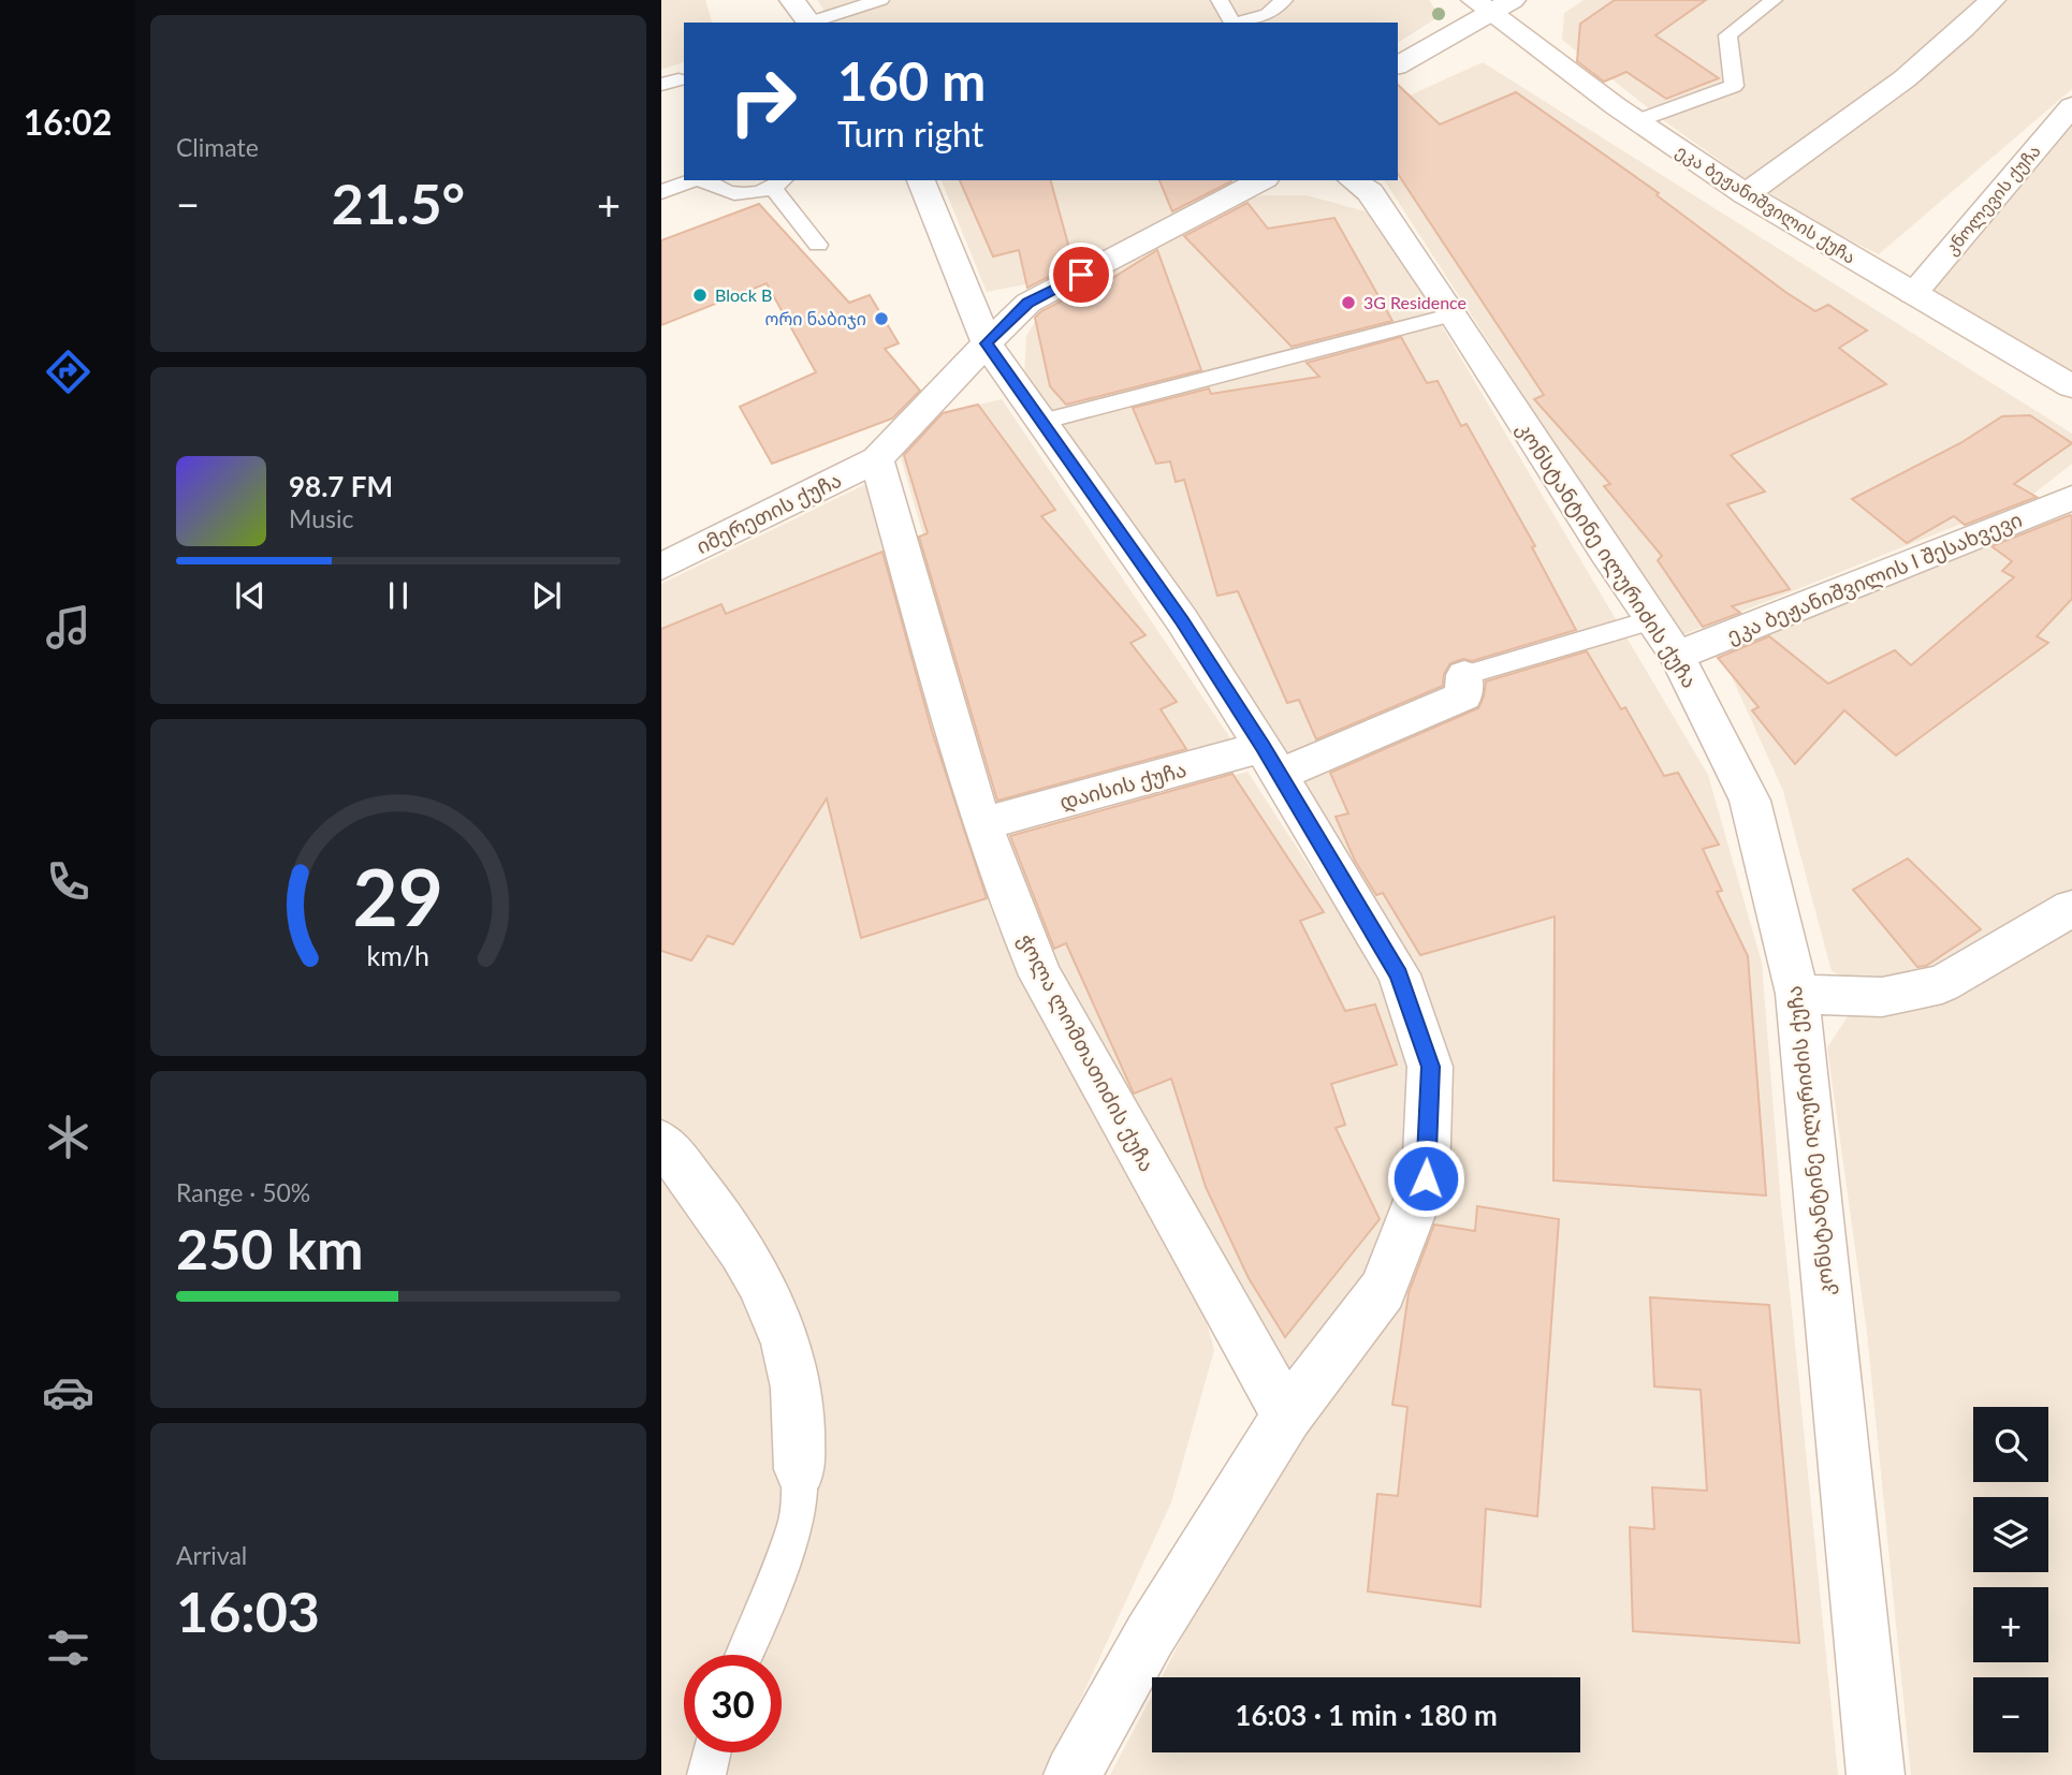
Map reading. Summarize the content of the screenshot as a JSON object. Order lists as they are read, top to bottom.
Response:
{
  "streets": {
    "street": [
      "კნოლევის ქუჩა",
      "ეკა ბეჟანიშვილის ქუჩა",
      "იმერეთის ქუჩა",
      "კონსტანტინე ილურიძის ქუჩა",
      "ეკა ბეჟანიშვილის I შესახვევი",
      "დაისის ქუჩა",
      "ჭოლა ლომთათიძის ქუჩა"
    ]
  },
  "crossings": [
    ["კნოლევის ქუჩა", "ეკა ბეჟანიშვილის ქუჩა"],
    ["იმერეთის ქუჩა", "ჭოლა ლომთათიძის ქუჩა"],
    ["კონსტანტინე ილურიძის ქუჩა", "ეკა ბეჟანიშვილის I შესახვევი"],
    ["დაისის ქუჩა", "ჭოლა ლომთათიძის ქუჩა"]
  ],
  "places": ["Block B", "3G Residence", "ორი ნაბიჯი"],
  "page": {
    "tabs": "16:02",
    "tile": [
      "Climate",
      ["Range · 50%", "250 km"],
      ["Arrival", "16:03"]
    ],
    "turn": ["160 m", "Turn right"],
    "heat": ["−", "21.5°", "+"],
    "song": ["98.7 FM", "Music"],
    "map_buttons": ["+", "−"],
    "limit": "30",
    "trip": "16:03 · 1 min · 180 m",
    "gauge": ["29", "km/h"]
  }
}
